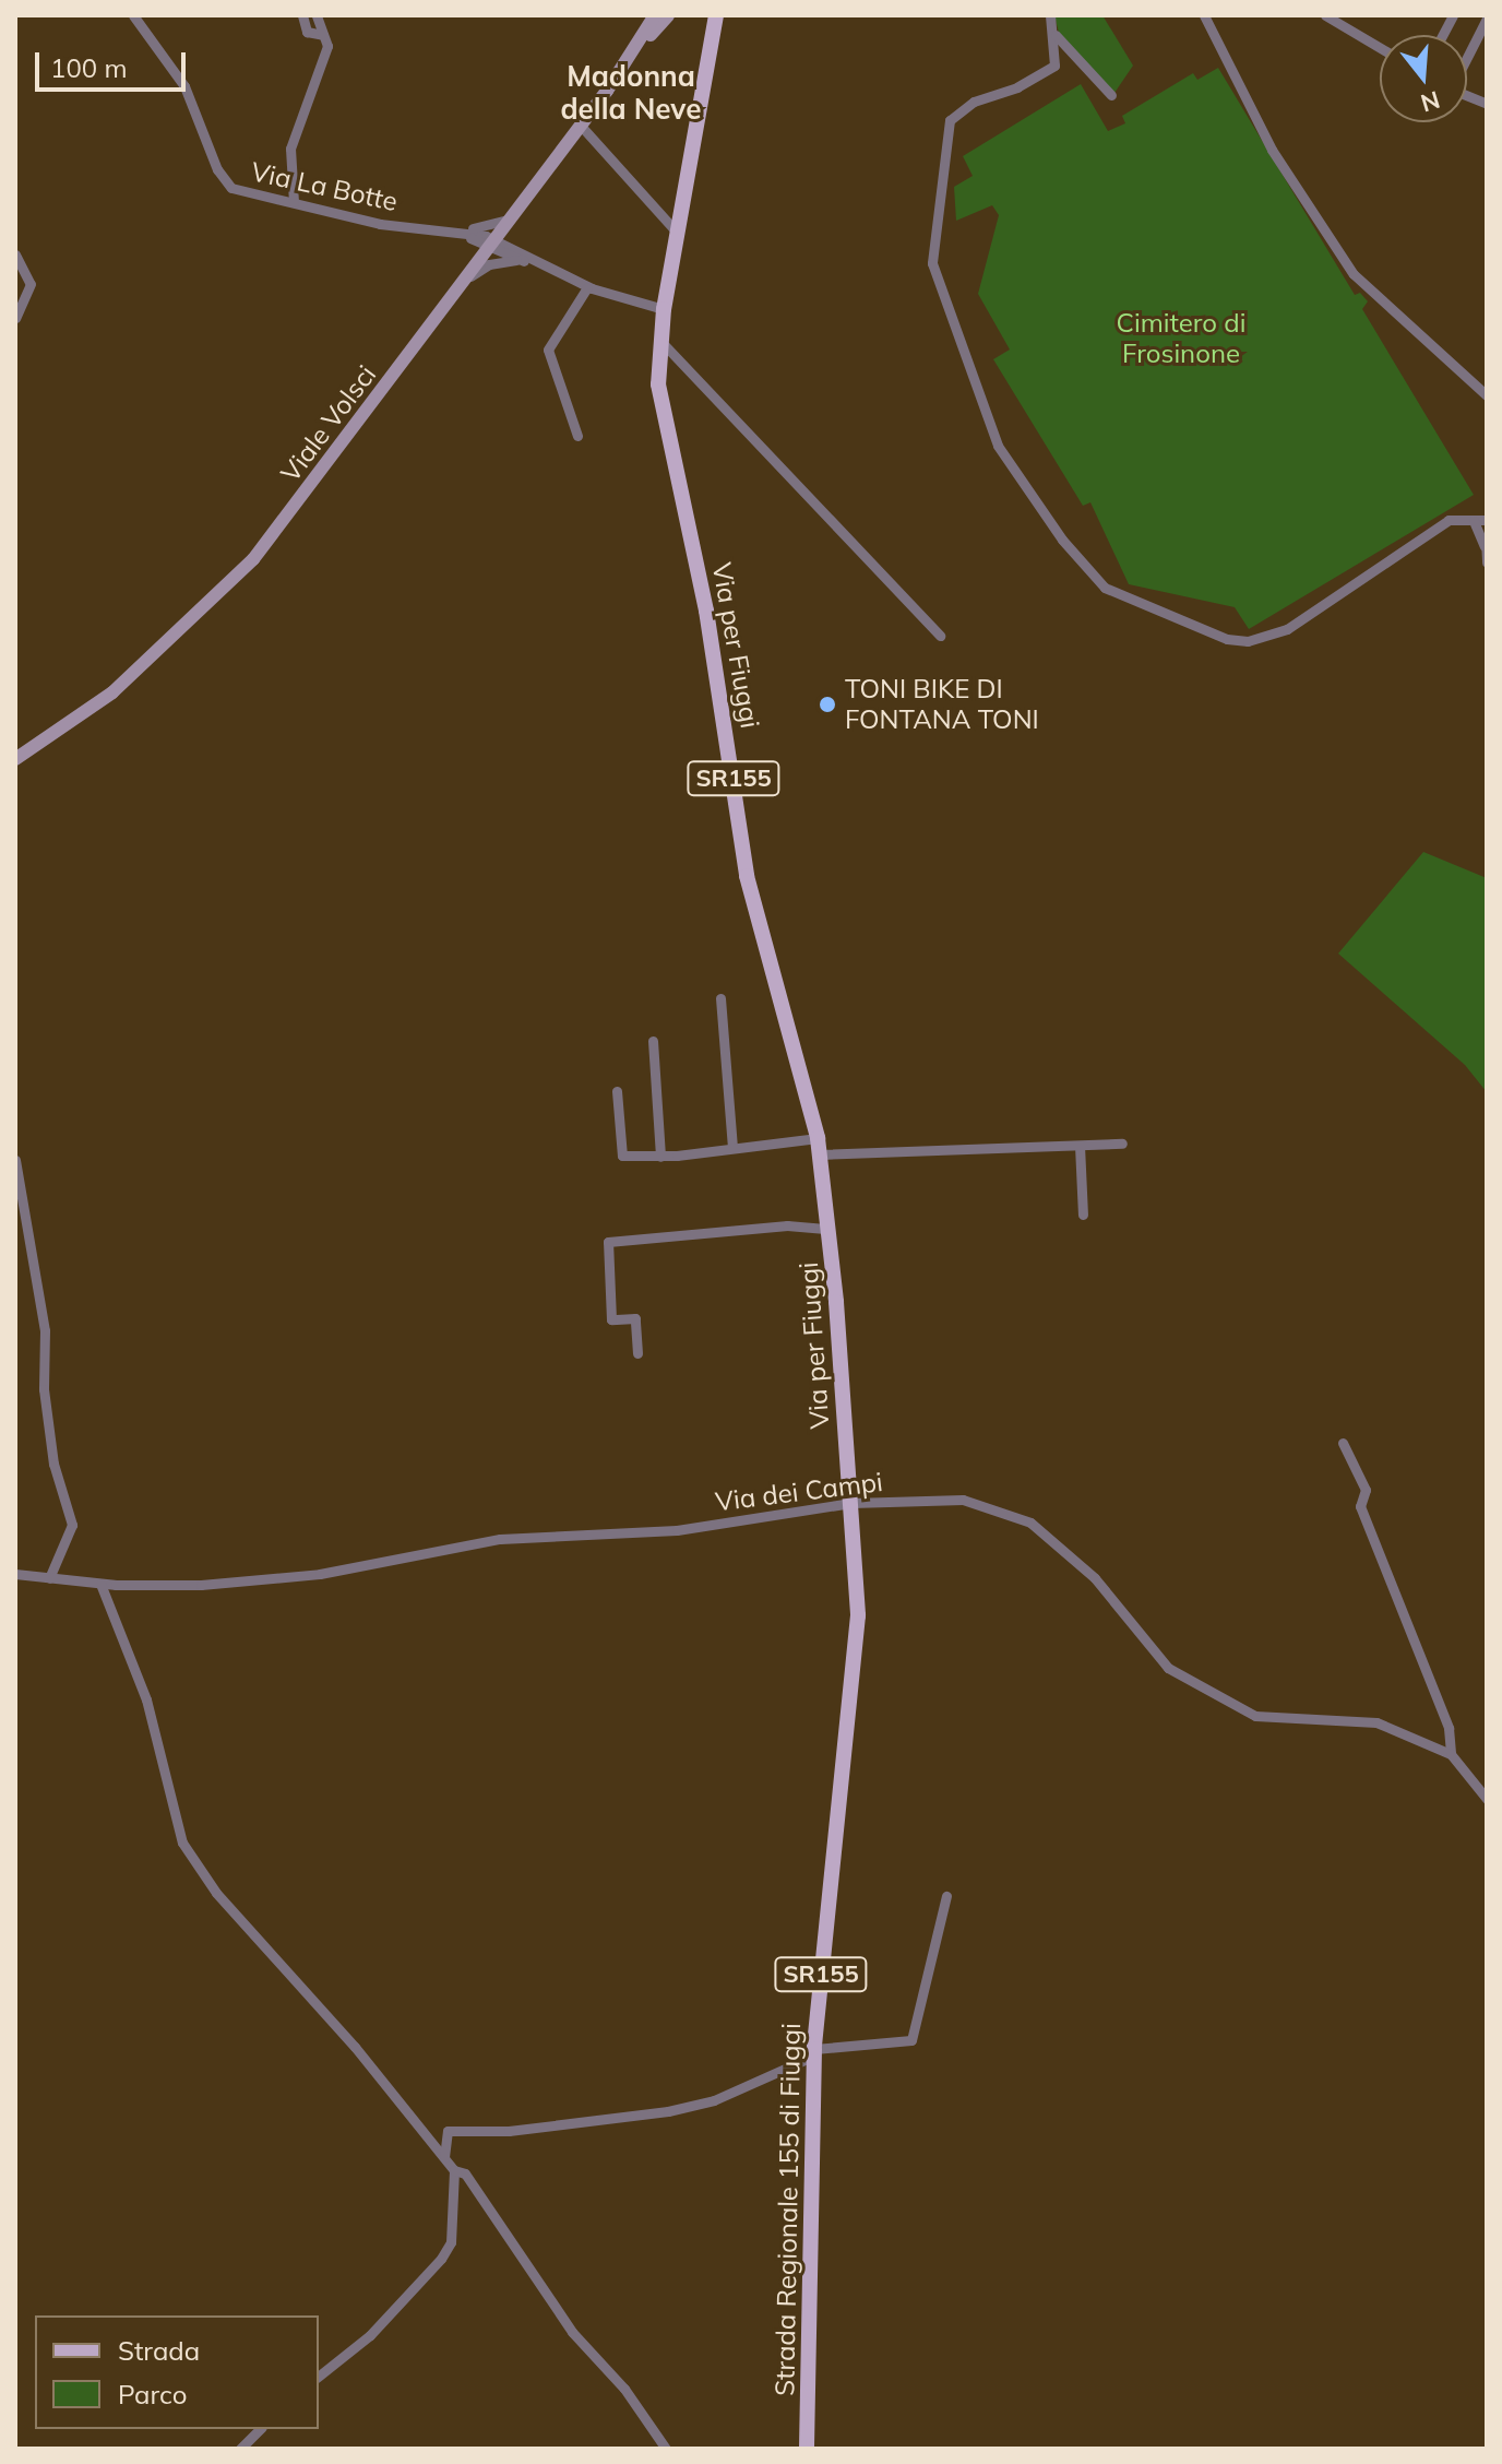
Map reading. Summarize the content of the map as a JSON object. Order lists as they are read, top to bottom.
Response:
{
  "streets": {
    "main road": [
      "Viale Volsci",
      "Via per Fiuggi",
      "SR155",
      "Strada Regionale 155 di Fiuggi"
    ],
    "street": ["Via La Botte", "Via dei Campi"]
  },
  "crossings": [
    ["Via per Fiuggi", "Via dei Campi"],
    ["Via per Fiuggi", "Strada Regionale 155 di Fiuggi"],
    ["Via dei Campi", "Strada Regionale 155 di Fiuggi"]
  ],
  "districts": ["Madonna della Neve"],
  "parks": ["Cimitero di Frosinone"],
  "places": ["TONI BIKE DI FONTANA TONI"],
  "legend": ["Strada", "Parco"],
  "scale_bar": "100 m",
  "north": "bottom"
}
